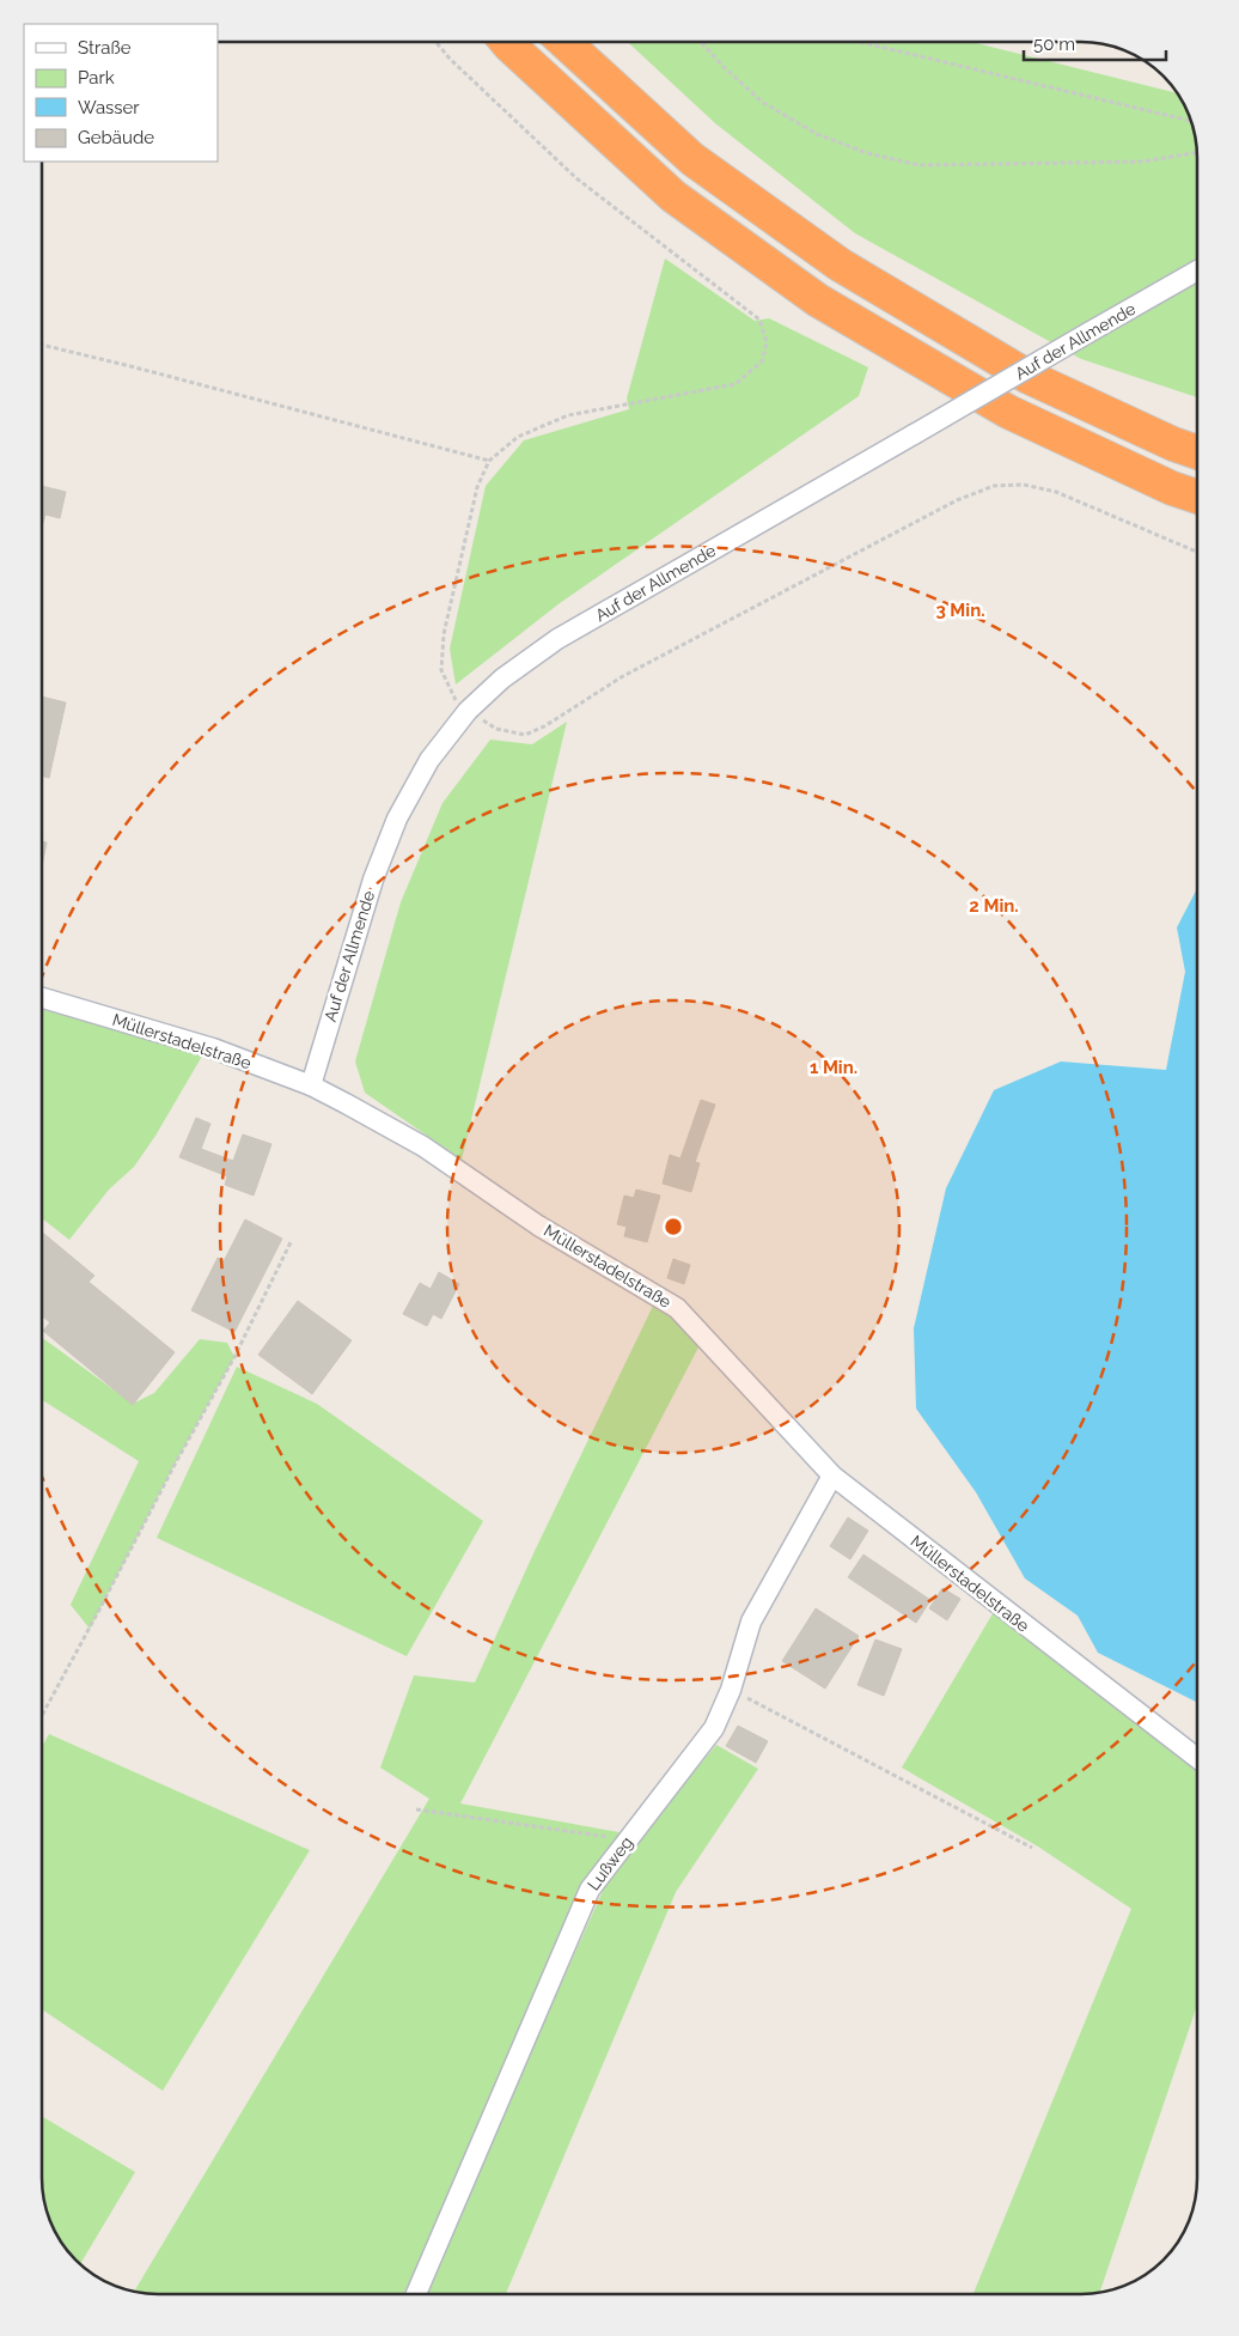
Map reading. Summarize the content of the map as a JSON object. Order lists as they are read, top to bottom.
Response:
{
  "streets": {
    "street": ["Auf der Allmende", "Müllerstadelstraße", "Lußweg"]
  },
  "crossings": [
    ["Auf der Allmende", "Müllerstadelstraße"],
    ["Müllerstadelstraße", "Lußweg"]
  ],
  "legend": [
    "Straße",
    "Park",
    "Wasser",
    "Gebäude"
  ],
  "scale_bar": "50 m",
  "rings": ["3 Min.", "2 Min.", "1 Min."]
}
